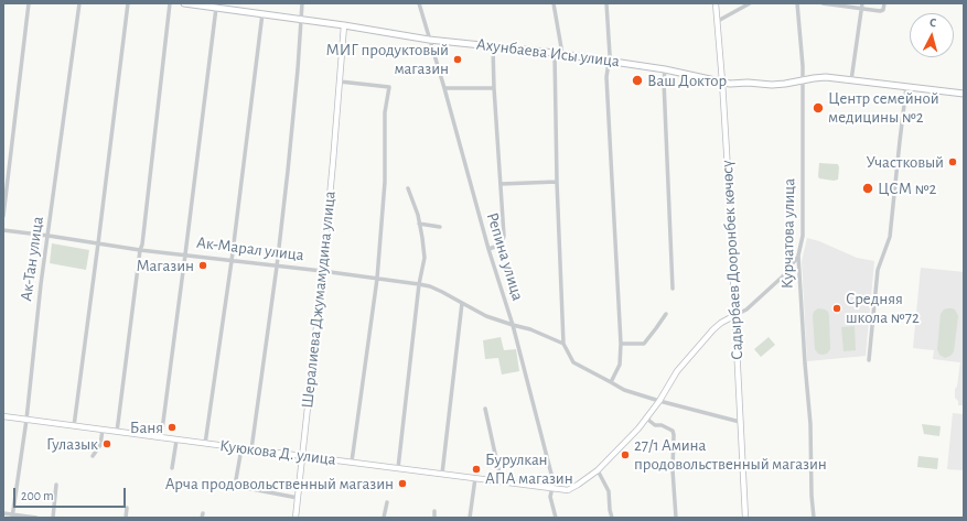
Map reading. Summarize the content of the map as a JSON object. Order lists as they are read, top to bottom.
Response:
{
  "streets": {
    "main road": ["Ахунбаева Исы улица"],
    "street": [
      "Курчатова улица",
      "Ак-Марал улица",
      "Репина улица",
      "Ак-Тан улица",
      "Садырбаев Дооронбек көчөсү",
      "Шералиева Джумамудина улица",
      "Куюкова Д. улица"
    ]
  },
  "crossings": [
    ["Ахунбаева Исы улица", "Курчатова улица"],
    ["Ахунбаева Исы улица", "Репина улица"],
    ["Ахунбаева Исы улица", "Садырбаев Дооронбек көчөсү"],
    ["Ахунбаева Исы улица", "Шералиева Джумамудина улица"],
    ["Ак-Марал улица", "Репина улица"],
    ["Ак-Марал улица", "Ак-Тан улица"],
    ["Ак-Марал улица", "Шералиева Джумамудина улица"],
    ["Репина улица", "Куюкова Д. улица"],
    ["Ак-Тан улица", "Куюкова Д. улица"],
    ["Садырбаев Дооронбек көчөсү", "Куюкова Д. улица"],
    ["Шералиева Джумамудина улица", "Куюкова Д. улица"]
  ],
  "places": [
    "МИГ продуктовый магазин",
    "Ваш Доктор",
    "Центр семейной медицины №2",
    "Участковый",
    "ЦСМ №2",
    "Магазин",
    "Средняя школа №72",
    "Баня",
    "Гулазык",
    "27/1 Амина продовольственный магазин",
    "Бурулкан АПА магазин",
    "Арча продовольственный магазин"
  ],
  "scale_bar": "200 m",
  "north": "top"
}
